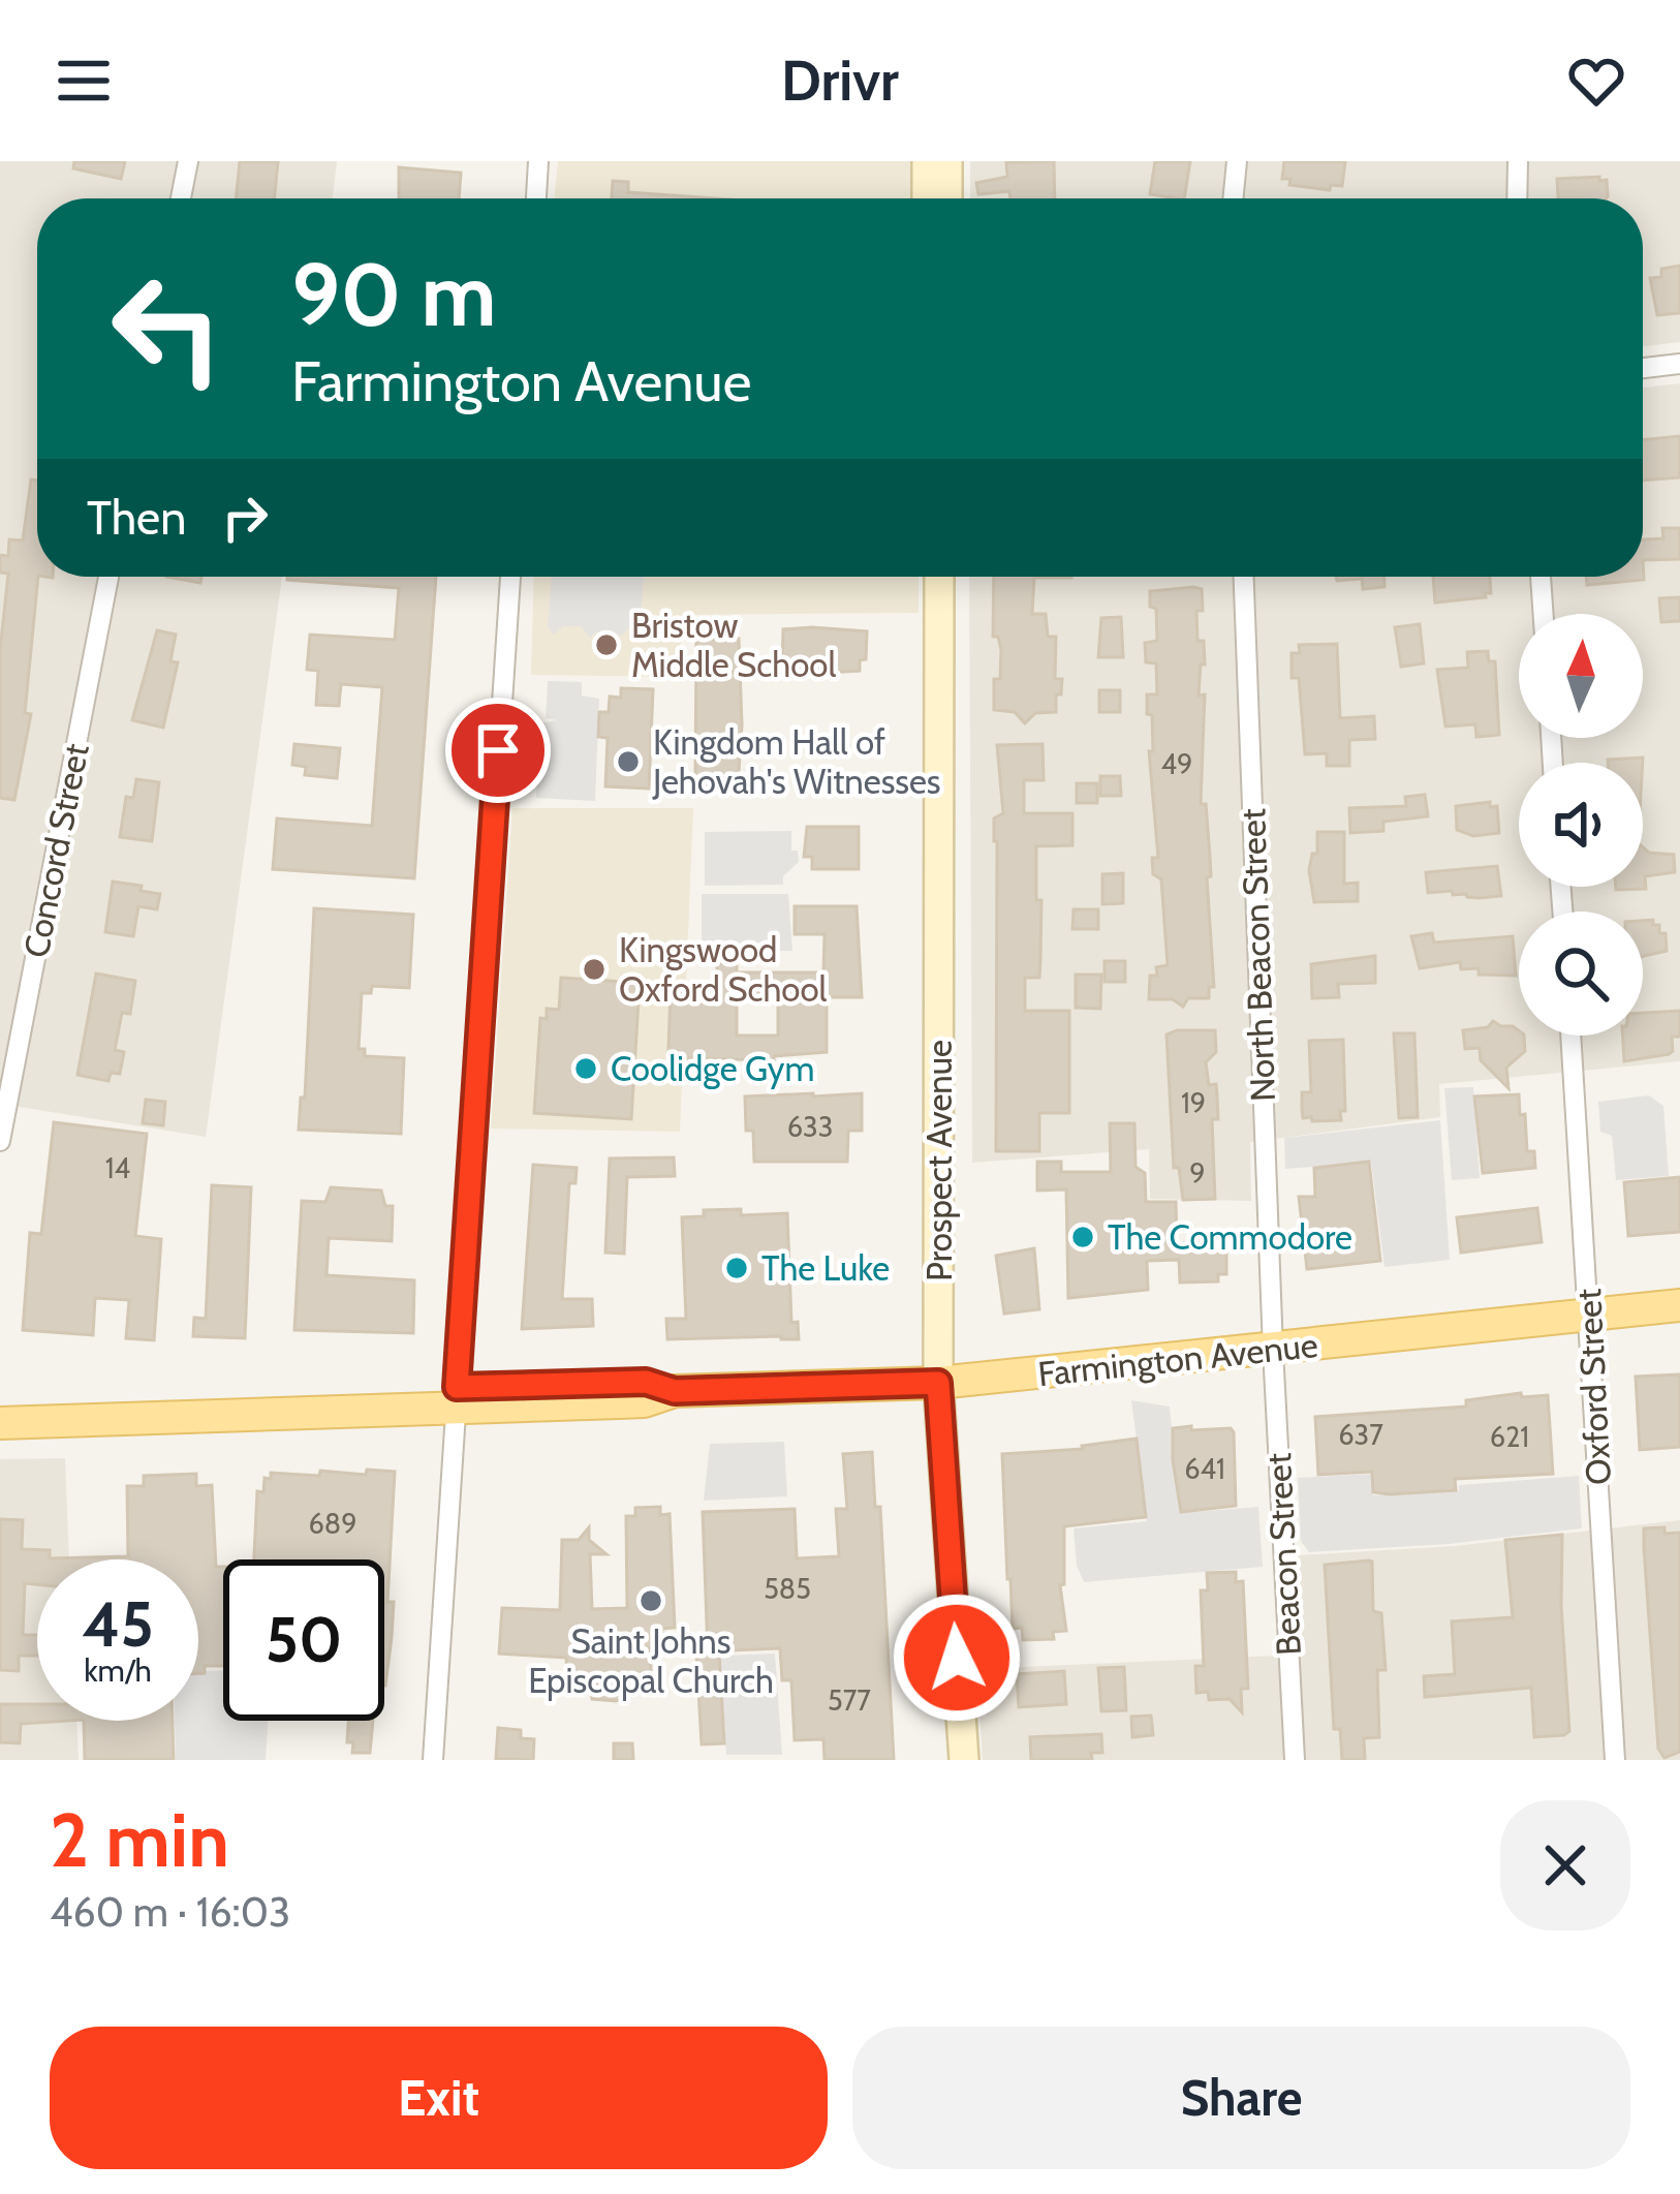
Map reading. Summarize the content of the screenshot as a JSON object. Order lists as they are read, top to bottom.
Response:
{
  "streets": {
    "main road": ["Prospect Avenue", "Farmington Avenue"],
    "street": [
      "Concord Street",
      "North Beacon Street",
      "Oxford Street",
      "Beacon Street"
    ]
  },
  "crossings": [
    ["North Beacon Street", "Farmington Avenue"],
    ["North Beacon Street", "Beacon Street"],
    ["Prospect Avenue", "Farmington Avenue"],
    ["Farmington Avenue", "Oxford Street"],
    ["Farmington Avenue", "Beacon Street"]
  ],
  "places": [
    "Bristow Middle School",
    "Kingdom Hall of Jehovah's Witnesses",
    "Kingswood Oxford School",
    "Coolidge Gym",
    "The Commodore",
    "The Luke",
    "Saint Johns Episcopal Church"
  ],
  "house_numbers": [
    "49",
    "19",
    "633",
    "14",
    "9",
    "637",
    "621",
    "641",
    "689",
    "585",
    "577"
  ],
  "north": "top",
  "page": {
    "header": "Drivr",
    "turn": ["90 m", "Farmington Avenue"],
    "then": "Then",
    "speed": "45 km/h",
    "limit": "50",
    "heading": ["2 min", "460 m · 16:03"],
    "buttons": ["Exit", "Share"]
  }
}
